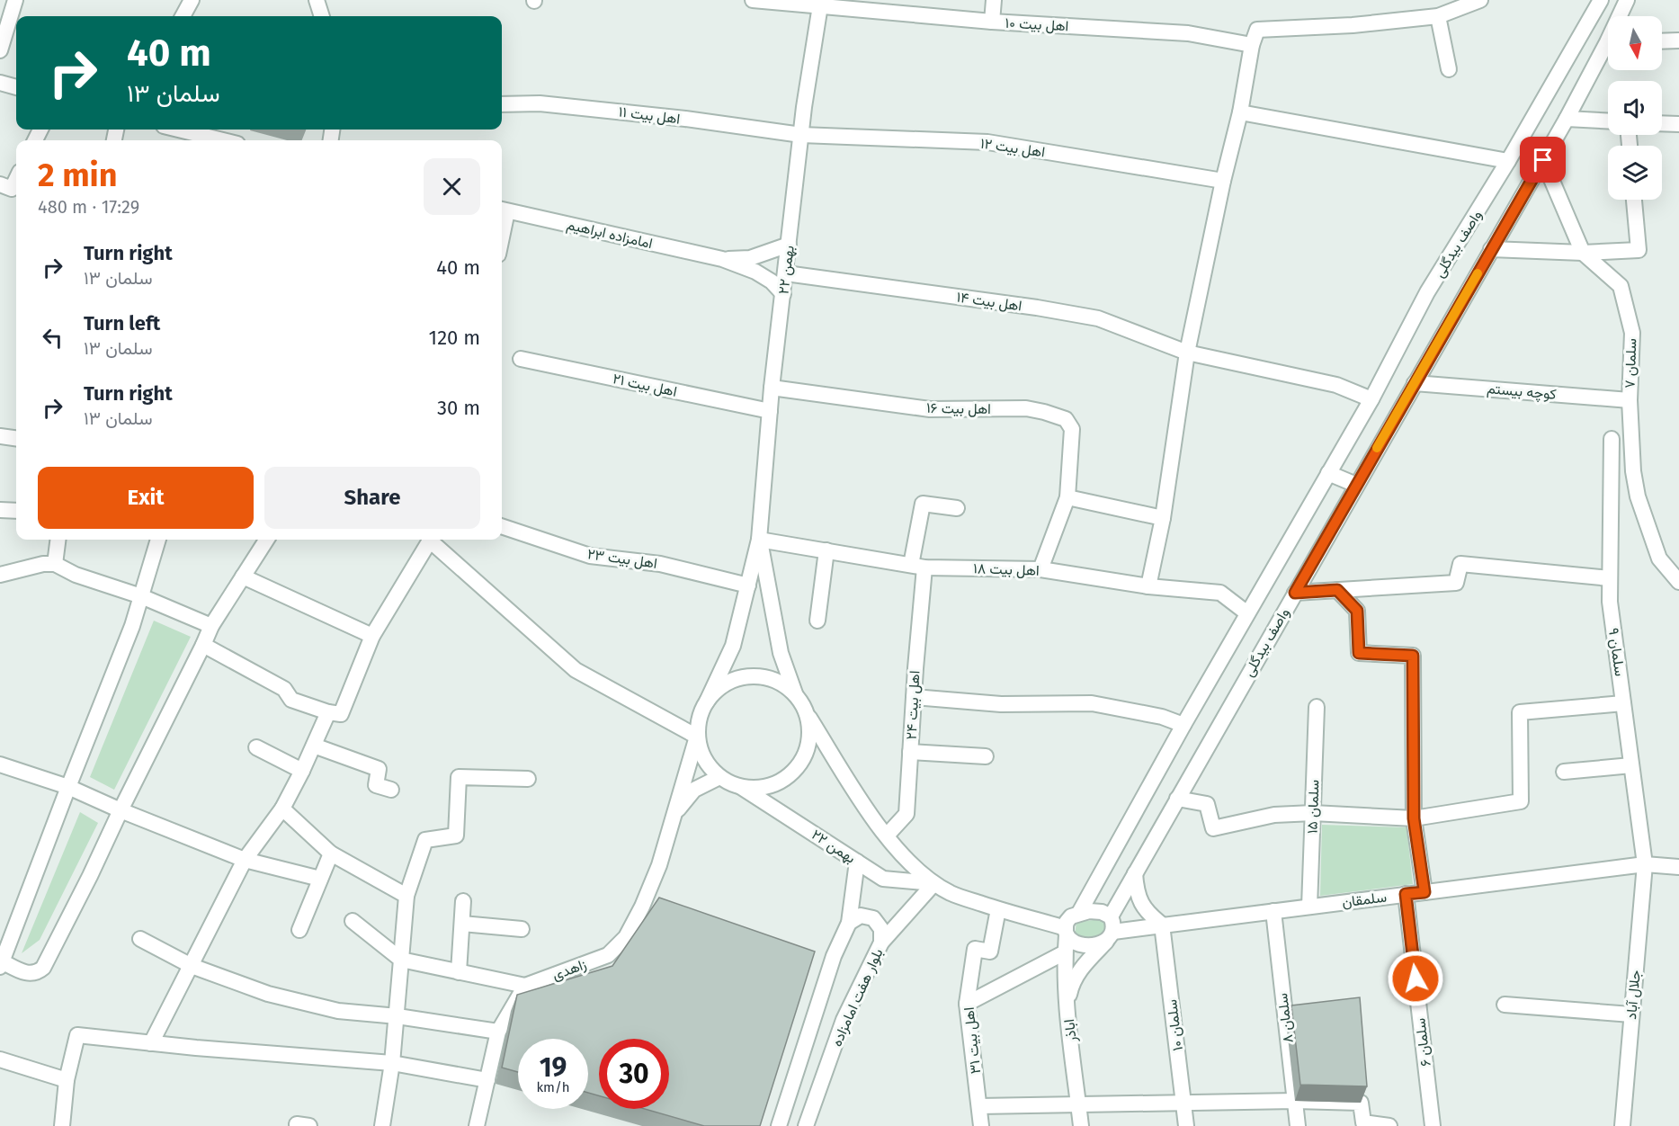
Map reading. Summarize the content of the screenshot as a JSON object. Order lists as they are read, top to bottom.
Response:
{
  "streets": {
    "street": [
      "اهل بیت ۱۰",
      "اهل بیت ۱۱",
      "اهل بیت ۱۲",
      "امامزاده ابراهیم",
      "واصف بیدگلی",
      "۲۲ بهمن",
      "اهل بیت ۱۴",
      "سلمان ۷",
      "اهل بیت ۲۱",
      "کوچه بیستم",
      "اهل بیت ۱۶",
      "اهل بیت ۲۳",
      "اهل بیت ۱۸",
      "سلمان ۹",
      "اهل بیت ۲۴",
      "سلمان ۱۵",
      "سلمقان",
      "زاهدی",
      "جلال آباد",
      "بلوار هفت امامزاده",
      "سلمان ۸",
      "سلمان ۱۰",
      "اباذر",
      "اهل بیت ۳۱",
      "سلمان ۶"
    ]
  },
  "crossings": [
    ["اهل بیت ۱۰", "۲۲ بهمن"],
    ["اهل بیت ۱۱", "اهل بیت ۱۲"],
    ["اهل بیت ۱۱", "۲۲ بهمن"],
    ["اهل بیت ۱۲", "۲۲ بهمن"],
    ["امامزاده ابراهیم", "۲۲ بهمن"],
    ["واصف بیدگلی", "۲۲ بهمن"],
    ["واصف بیدگلی", "اهل بیت ۱۴"],
    ["واصف بیدگلی", "سلمان ۷"],
    ["واصف بیدگلی", "کوچه بیستم"],
    ["واصف بیدگلی", "اهل بیت ۱۸"],
    ["واصف بیدگلی", "سلمقان"],
    ["واصف بیدگلی", "اباذر"],
    ["۲۲ بهمن", "اهل بیت ۱۴"],
    ["۲۲ بهمن", "اهل بیت ۲۱"],
    ["۲۲ بهمن", "اهل بیت ۱۶"],
    ["۲۲ بهمن", "اهل بیت ۲۳"],
    ["۲۲ بهمن", "اهل بیت ۱۸"],
    ["۲۲ بهمن", "اهل بیت ۲۴"],
    ["۲۲ بهمن", "سلمقان"],
    ["۲۲ بهمن", "زاهدی"],
    ["۲۲ بهمن", "بلوار هفت امامزاده"],
    ["۲۲ بهمن", "اباذر"],
    ["۲۲ بهمن", "اهل بیت ۳۱"],
    ["سلمان ۷", "کوچه بیستم"],
    ["اهل بیت ۱۶", "اهل بیت ۱۸"],
    ["اهل بیت ۱۸", "اهل بیت ۲۴"],
    ["سلمان ۹", "سلمقان"],
    ["سلمان ۹", "جلال آباد"],
    ["سلمان ۱۵", "سلمقان"],
    ["سلمقان", "جلال آباد"],
    ["سلمقان", "سلمان ۸"],
    ["سلمقان", "سلمان ۱۰"],
    ["سلمقان", "سلمان ۶"]
  ],
  "north": "bottom",
  "page": {
    "turn": ["40 m", "سلمان ۱۳"],
    "heading": ["2 min", "480 m · 17:29"],
    "list": [
      {
        "name": "Turn right",
        "note": "سلمان ۱۳",
        "value": "40 m"
      },
      {
        "name": "Turn left",
        "note": "سلمان ۱۳",
        "value": "120 m"
      },
      {
        "name": "Turn right",
        "note": "سلمان ۱۳",
        "value": "30 m"
      }
    ],
    "buttons": ["Exit", "Share"],
    "speed": "19 km/h",
    "limit": "30"
  }
}
